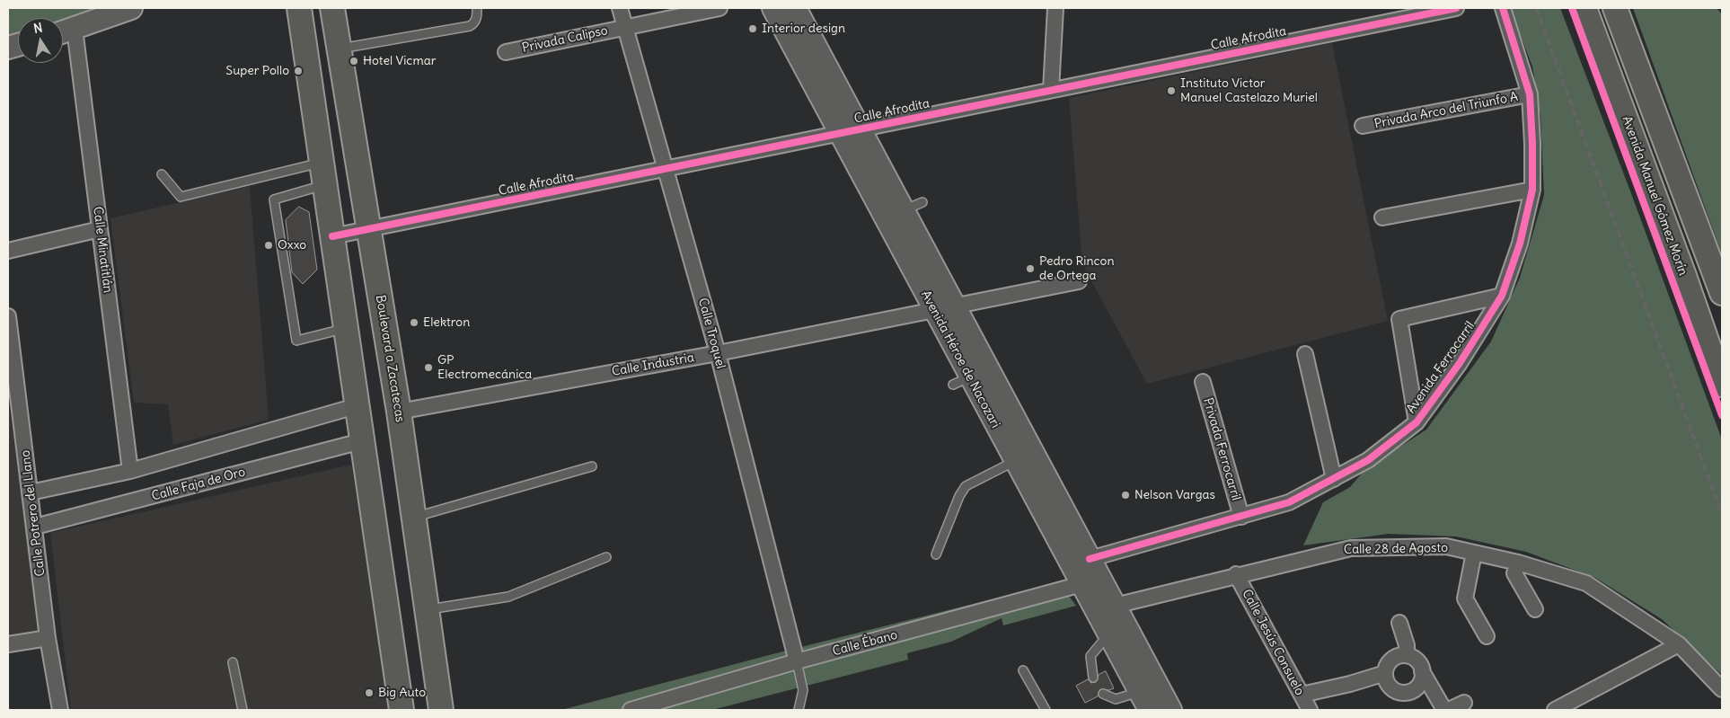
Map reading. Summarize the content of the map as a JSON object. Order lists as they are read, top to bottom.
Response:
{
  "streets": {
    "main road": ["Avenida Manuel Gómez Morín", "Boulevard a Zacatecas", "Avenida Héroe de Nacozari"],
    "street": [
      "Calle Afrodita",
      "Privada Calipso",
      "Privada Arco del Triunfo A",
      "Calle Minatitlán",
      "Calle Troquel",
      "Calle Industria",
      "Avenida Ferrocarril",
      "Privada Ferrocarril",
      "Calle Faja de Oro",
      "Calle Potrero del Llano",
      "Calle 28 de Agosto",
      "Calle Jesús Consuelo",
      "Calle Ébano"
    ]
  },
  "crossings": [
    ["Calle Afrodita", "Calle Troquel"],
    ["Calle Afrodita", "Boulevard a Zacatecas"],
    ["Calle Afrodita", "Avenida Héroe de Nacozari"],
    ["Privada Calipso", "Calle Troquel"],
    ["Privada Arco del Triunfo A", "Avenida Ferrocarril"],
    ["Calle Troquel", "Calle Industria"],
    ["Calle Troquel", "Calle Ébano"],
    ["Boulevard a Zacatecas", "Calle Industria"],
    ["Avenida Héroe de Nacozari", "Calle Industria"],
    ["Avenida Héroe de Nacozari", "Avenida Ferrocarril"],
    ["Avenida Héroe de Nacozari", "Calle 28 de Agosto"],
    ["Avenida Héroe de Nacozari", "Calle Ébano"],
    ["Avenida Ferrocarril", "Privada Ferrocarril"],
    ["Calle Faja de Oro", "Calle Potrero del Llano"],
    ["Calle 28 de Agosto", "Calle Jesús Consuelo"]
  ],
  "places": [
    "Interior design",
    "Hotel Vicmar",
    "Super Pollo",
    "Instituto Victor Manuel Castelazo Muriel",
    "Oxxo",
    "Pedro Rincon de Ortega",
    "Elektron",
    "GP Electromecánica",
    "Nelson Vargas",
    "Big Auto"
  ],
  "north": "top"
}
